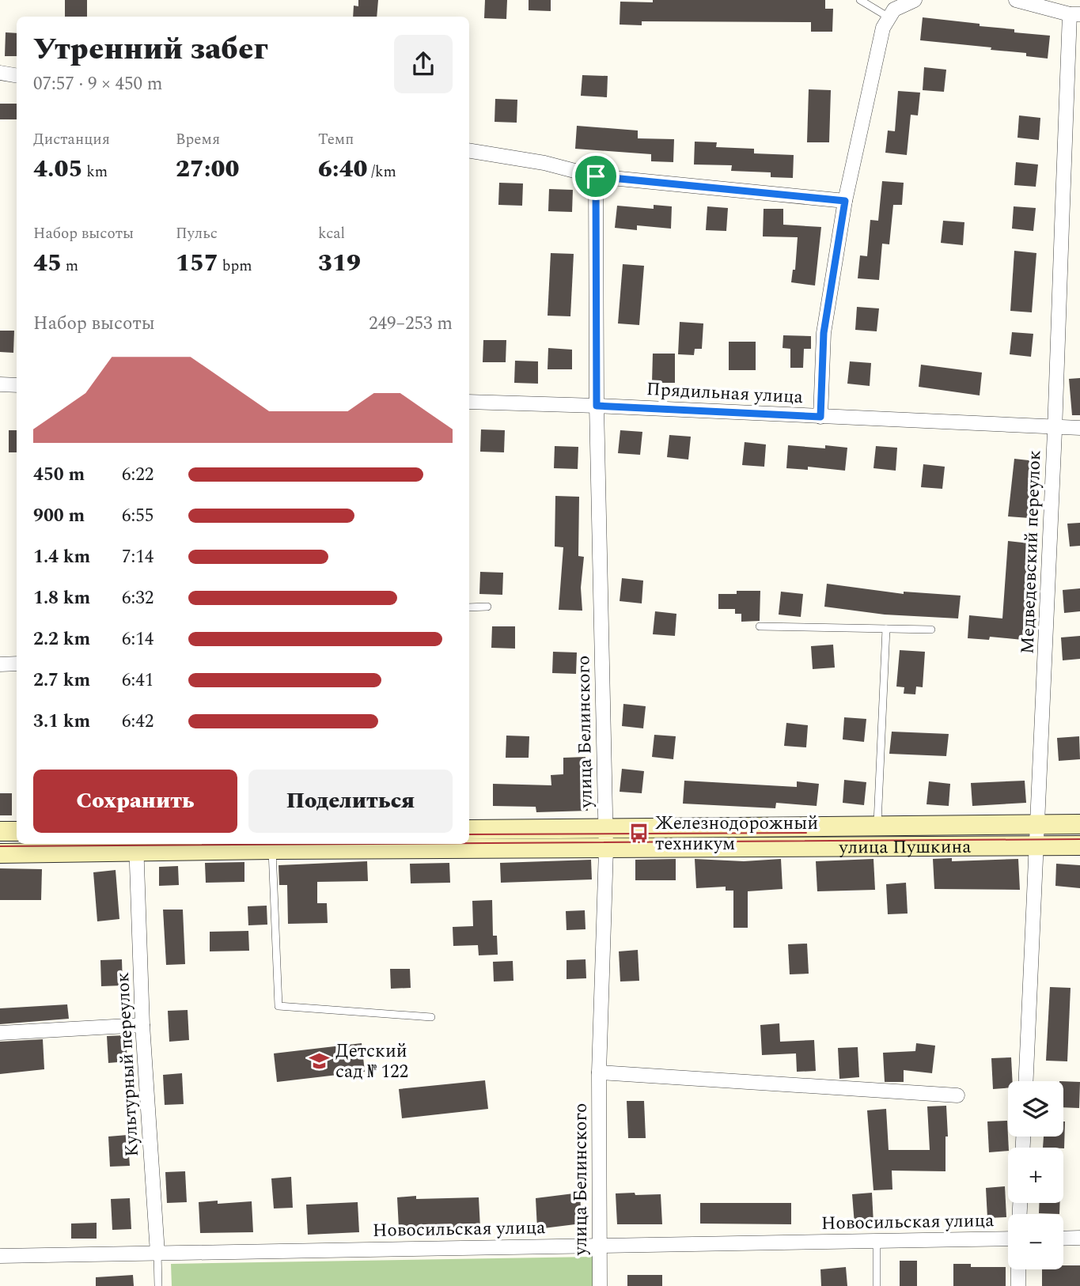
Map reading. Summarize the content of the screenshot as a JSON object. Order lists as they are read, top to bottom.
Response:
{
  "streets": {
    "main road": ["улица Пушкина"],
    "street": [
      "Прядильная улица",
      "Медведевский переулок",
      "улица Белинского",
      "Культурный переулок",
      "Новосильская улица"
    ]
  },
  "crossings": [
    ["Прядильная улица", "Медведевский переулок"],
    ["Прядильная улица", "улица Белинского"],
    ["Медведевский переулок", "улица Пушкина"],
    ["улица Белинского", "улица Пушкина"],
    ["улица Белинского", "Новосильская улица"],
    ["улица Пушкина", "Культурный переулок"],
    ["Культурный переулок", "Новосильская улица"]
  ],
  "places": {
    "bus stop": ["Железнодорожный техникум"],
    "school or university": ["Детский сад № 122"]
  },
  "page": {
    "heading": ["Утренний забег", "07:57 · 9 × 450 m"],
    "stats": [
      ["Дистанция", "4.05 km"],
      ["Время", "27:00"],
      ["Темп", "6:40 /km"],
      ["Набор высоты", "45 m"],
      ["Пульс", "157 bpm"],
      ["kcal", "319"]
    ],
    "chart": ["Набор высоты", "249–253 m"],
    "list": [
      {
        "name": "450 m",
        "note": "6:22"
      },
      {
        "name": "900 m",
        "note": "6:55"
      },
      {
        "name": "1.4 km",
        "note": "7:14"
      },
      {
        "name": "1.8 km",
        "note": "6:32"
      },
      {
        "name": "2.2 km",
        "note": "6:14"
      },
      {
        "name": "2.7 km",
        "note": "6:41"
      },
      {
        "name": "3.1 km",
        "note": "6:42"
      }
    ],
    "buttons": ["Сохранить", "Поделиться"],
    "map_buttons": ["+", "−"]
  }
}
